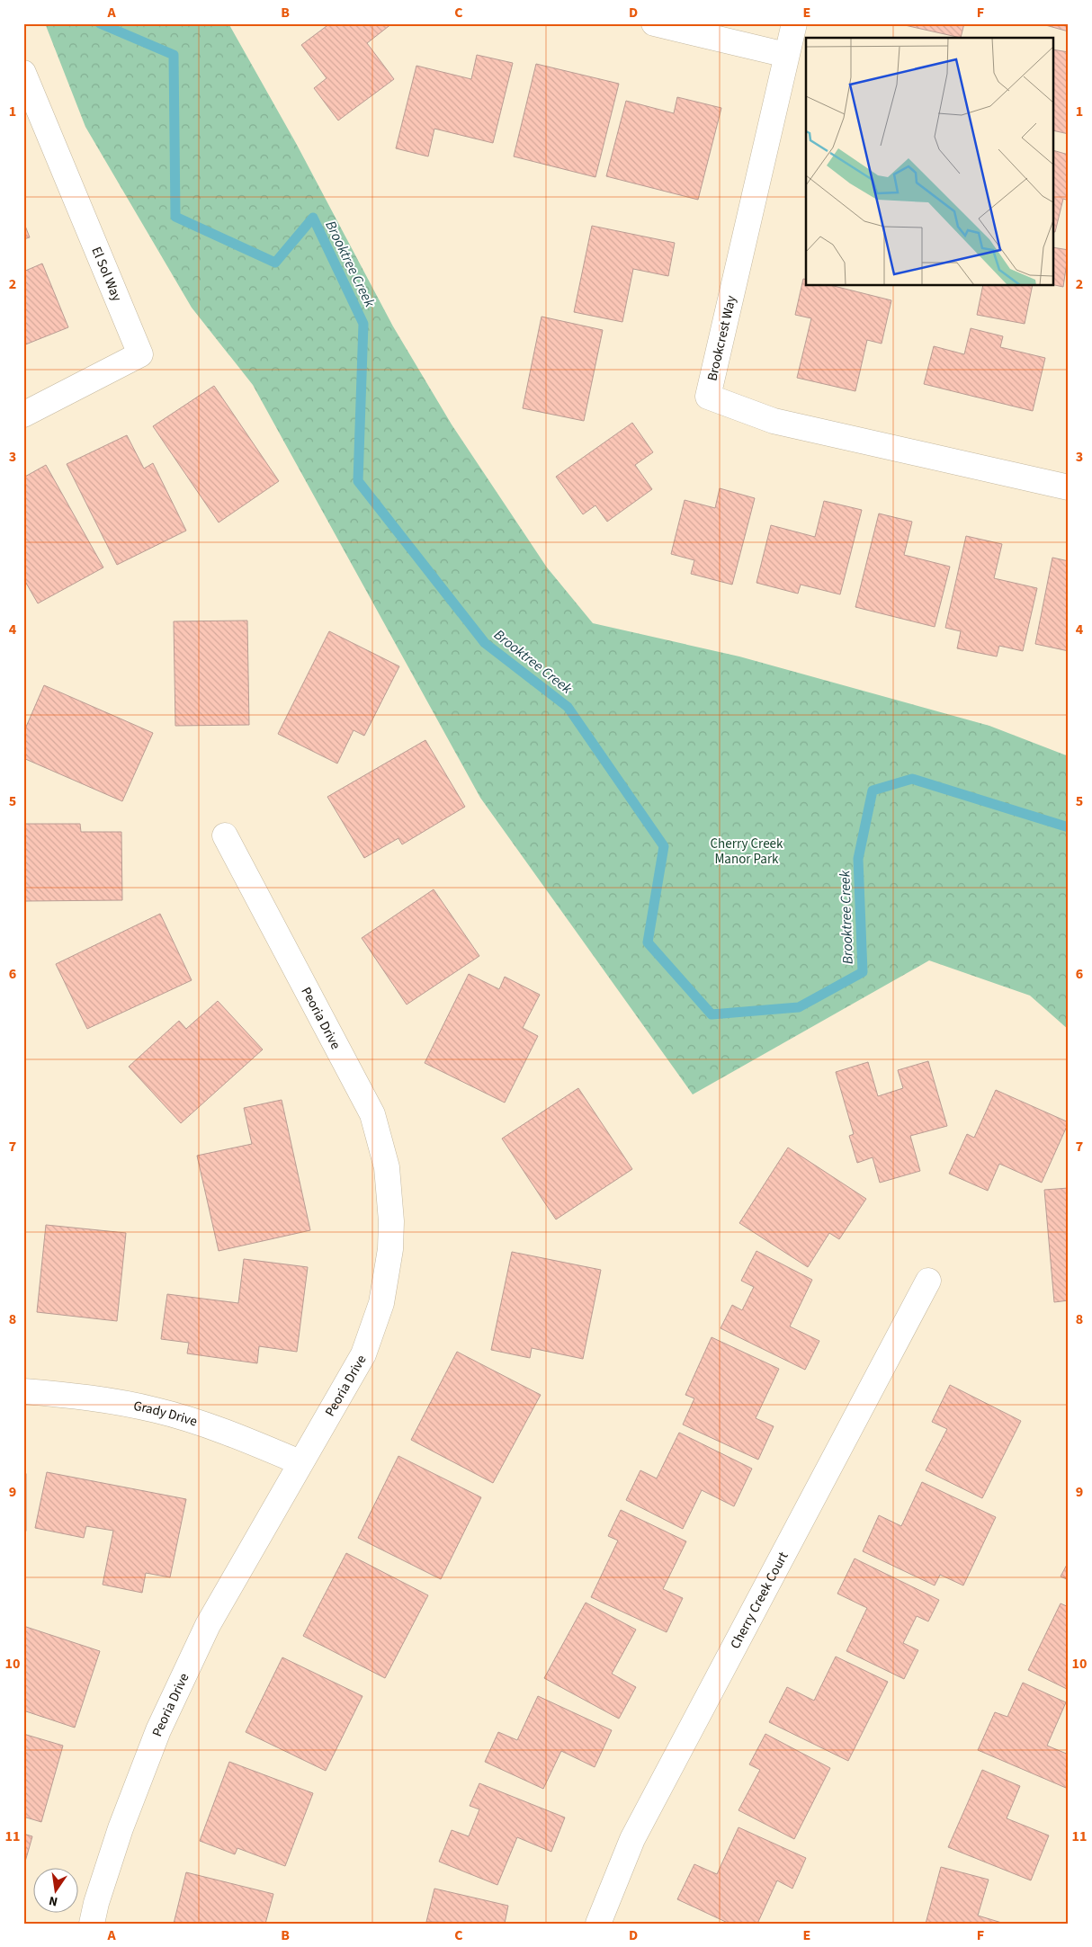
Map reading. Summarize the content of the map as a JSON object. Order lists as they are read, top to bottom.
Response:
{
  "streets": {
    "street": [
      "El Sol Way",
      "Brookcrest Way",
      "Peoria Drive",
      "Grady Drive",
      "Cherry Creek Court"
    ]
  },
  "crossings": [
    ["Peoria Drive", "Grady Drive"]
  ],
  "water": ["Brooktree Creek"],
  "parks": ["Cherry Creek Manor Park"],
  "north": "bottom",
  "grid": {
    "columns": [
      "A",
      "B",
      "C",
      "D",
      "E",
      "F"
    ],
    "rows": [
      "1",
      "2",
      "3",
      "4",
      "5",
      "6",
      "7",
      "8",
      "9",
      "10",
      "11"
    ]
  }
}
